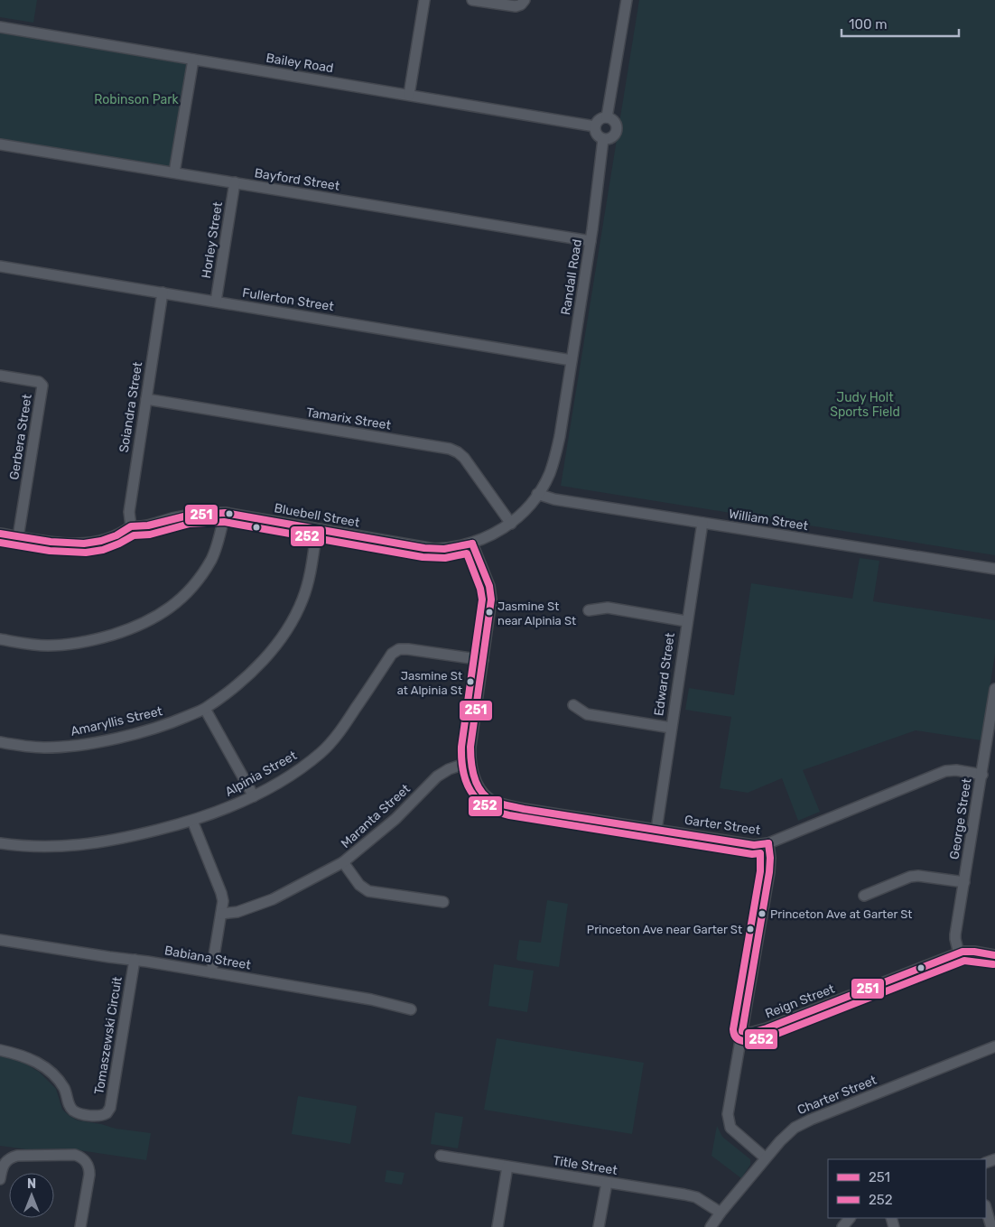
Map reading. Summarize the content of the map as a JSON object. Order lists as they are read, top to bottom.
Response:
{
  "streets": {
    "street": [
      "Bailey Road",
      "Bayford Street",
      "Horley Street",
      "Randall Road",
      "Fullerton Street",
      "Soiandra Street",
      "Tamarix Street",
      "Gerbera Street",
      "Bluebell Street",
      "William Street",
      "Edward Street",
      "Amaryllis Street",
      "Alpinia Street",
      "Maranta Street",
      "George Street",
      "Garter Street",
      "Babiana Street",
      "Reign Street",
      "Tomaszewski Circuit",
      "Charter Street",
      "Title Street"
    ]
  },
  "crossings": [
    ["Bailey Road", "Randall Road"],
    ["Bayford Street", "Horley Street"],
    ["Bayford Street", "Randall Road"],
    ["Horley Street", "Fullerton Street"],
    ["Randall Road", "Fullerton Street"],
    ["Randall Road", "Bluebell Street"],
    ["Fullerton Street", "Soiandra Street"],
    ["Soiandra Street", "Tamarix Street"],
    ["Soiandra Street", "Bluebell Street"],
    ["Tamarix Street", "Bluebell Street"],
    ["Gerbera Street", "Bluebell Street"],
    ["Bluebell Street", "William Street"],
    ["Bluebell Street", "Amaryllis Street"],
    ["William Street", "Edward Street"],
    ["Edward Street", "Garter Street"],
    ["Maranta Street", "Garter Street"],
    ["George Street", "Garter Street"],
    ["George Street", "Reign Street"],
    ["Babiana Street", "Tomaszewski Circuit"],
    ["Charter Street", "Title Street"]
  ],
  "parks": ["Robinson Park", "Judy Holt Sports Field"],
  "places": [
    "Jasmine St near Alpinia St",
    "Jasmine St at Alpinia St",
    "Princeton Ave at Garter St",
    "Princeton Ave near Garter St"
  ],
  "lines": ["transit line 251", "transit line 252"],
  "legend": ["251", "252"],
  "scale_bar": "100 m",
  "north": "top"
}
